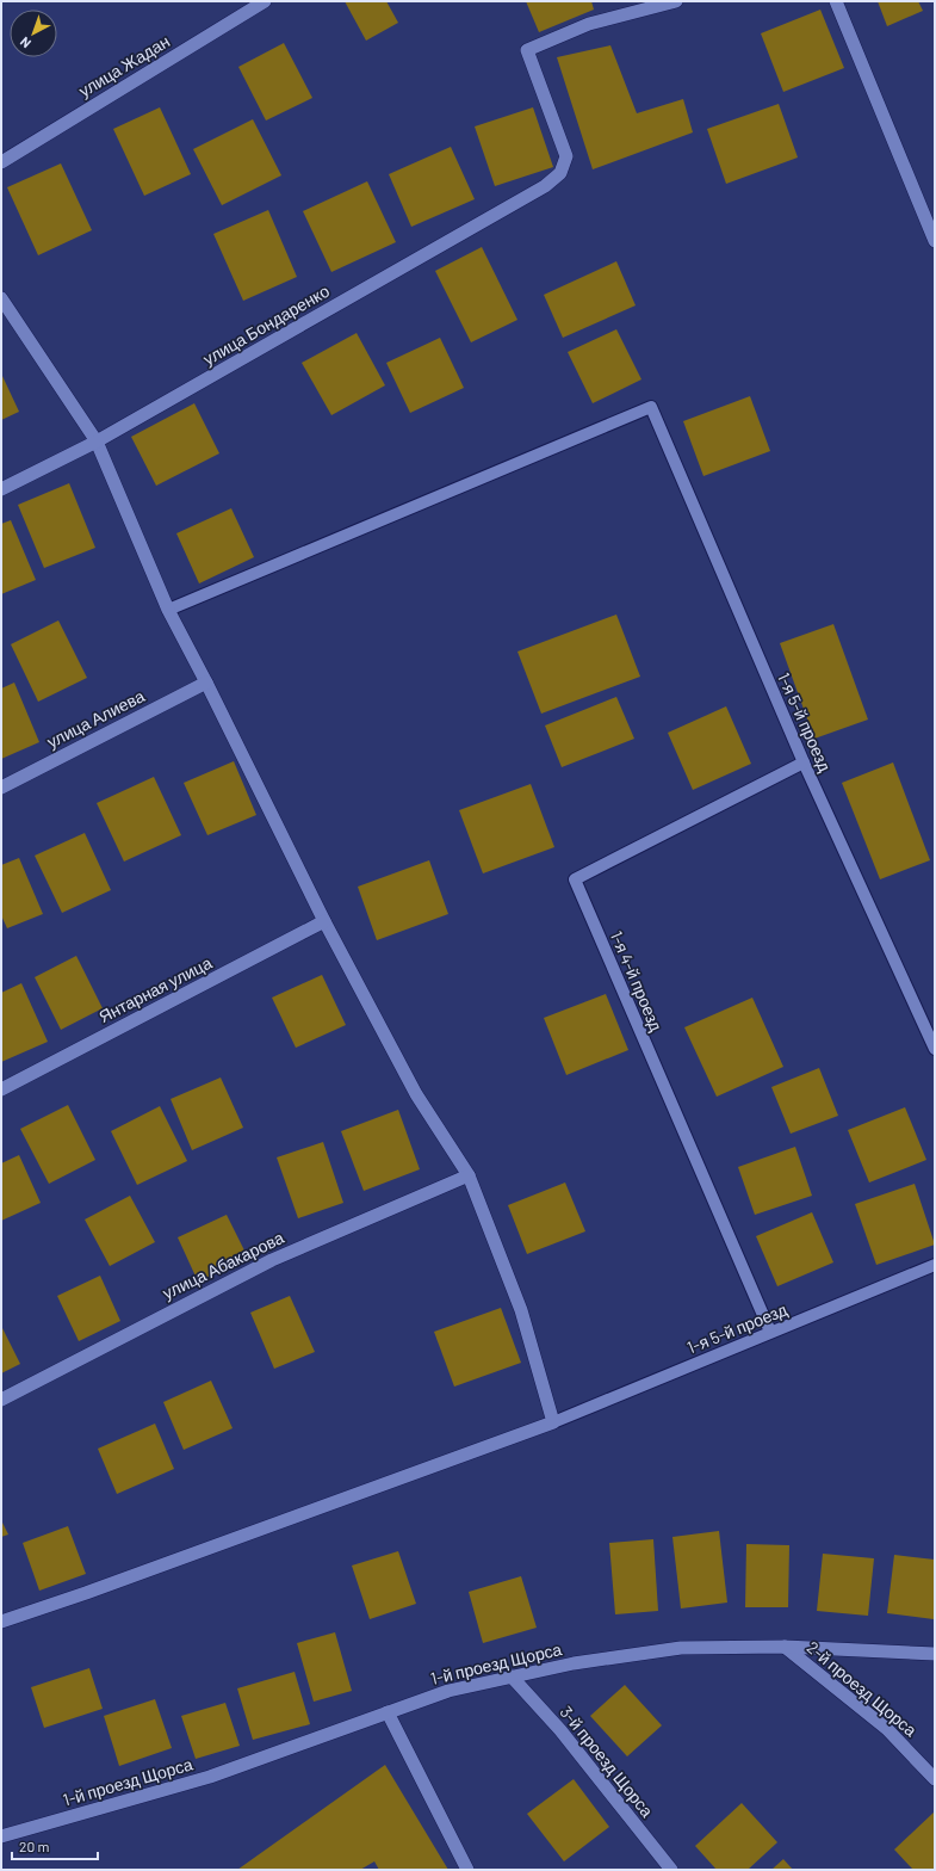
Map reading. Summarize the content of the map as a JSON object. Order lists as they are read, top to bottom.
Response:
{
  "streets": {
    "street": [
      "улица Жадан",
      "улица Бондаренко",
      "улица Алиева",
      "Янтарная улица",
      "улица Абакарова",
      "1-й проезд Щорса",
      "2-й проезд Щорса",
      "3-й проезд Щорса"
    ],
    "lane": ["1-я 5-й проезд", "1-я 4-й проезд"]
  },
  "crossings": [
    ["1-я 5-й проезд", "1-я 4-й проезд"],
    ["1-й проезд Щорса", "2-й проезд Щорса"],
    ["1-й проезд Щорса", "3-й проезд Щорса"]
  ],
  "scale_bar": "20 m",
  "north": "bottom left"
}
